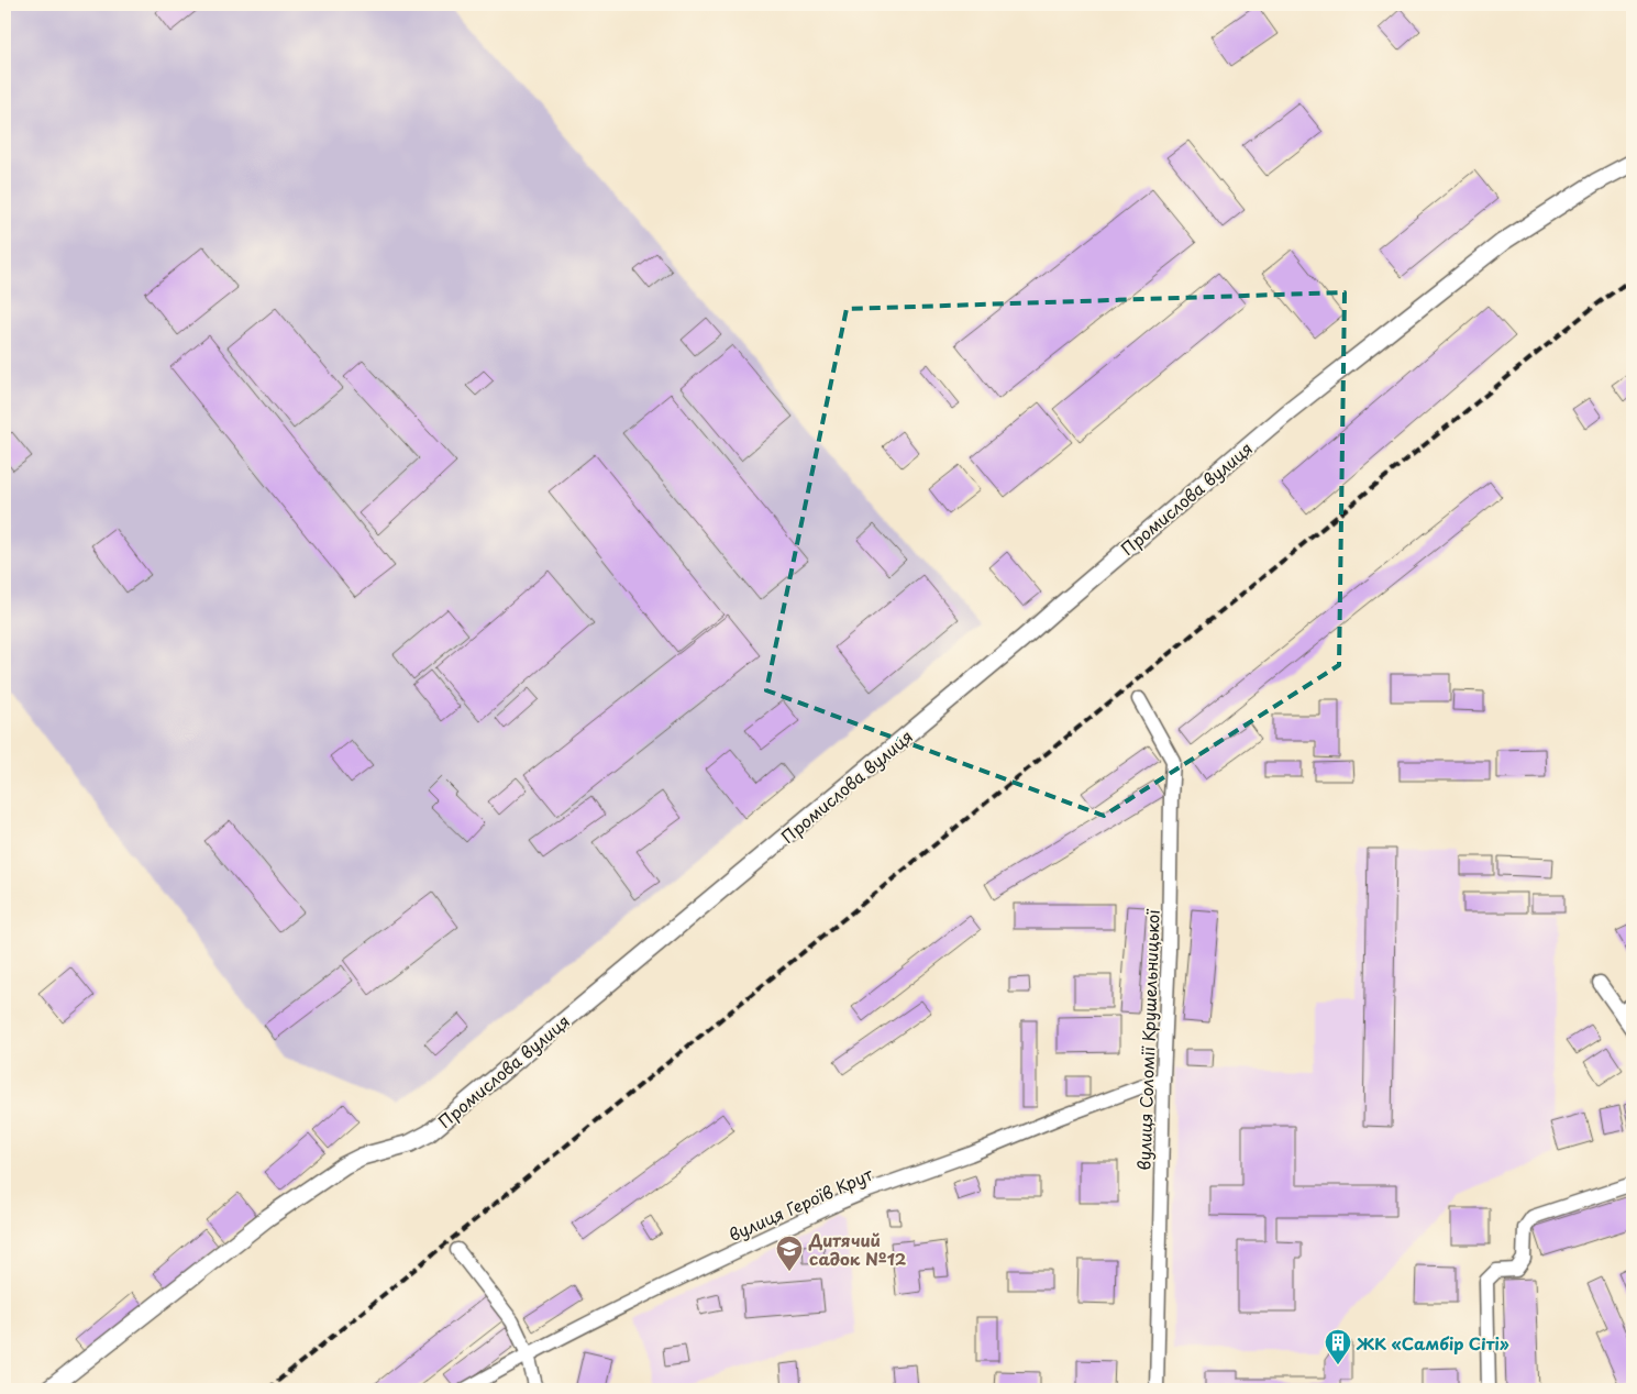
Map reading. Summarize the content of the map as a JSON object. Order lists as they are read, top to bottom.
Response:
{
  "streets": {
    "street": ["Промислова вулиця", "вулиця Соломії Крушельницької", "вулиця Героїв Крут"]
  },
  "crossings": [
    ["вулиця Соломії Крушельницької", "вулиця Героїв Крут"]
  ],
  "places": {
    "school or university": ["Дитячий садок №12"],
    "building": ["ЖК «Самбір Сіті»"]
  }
}
